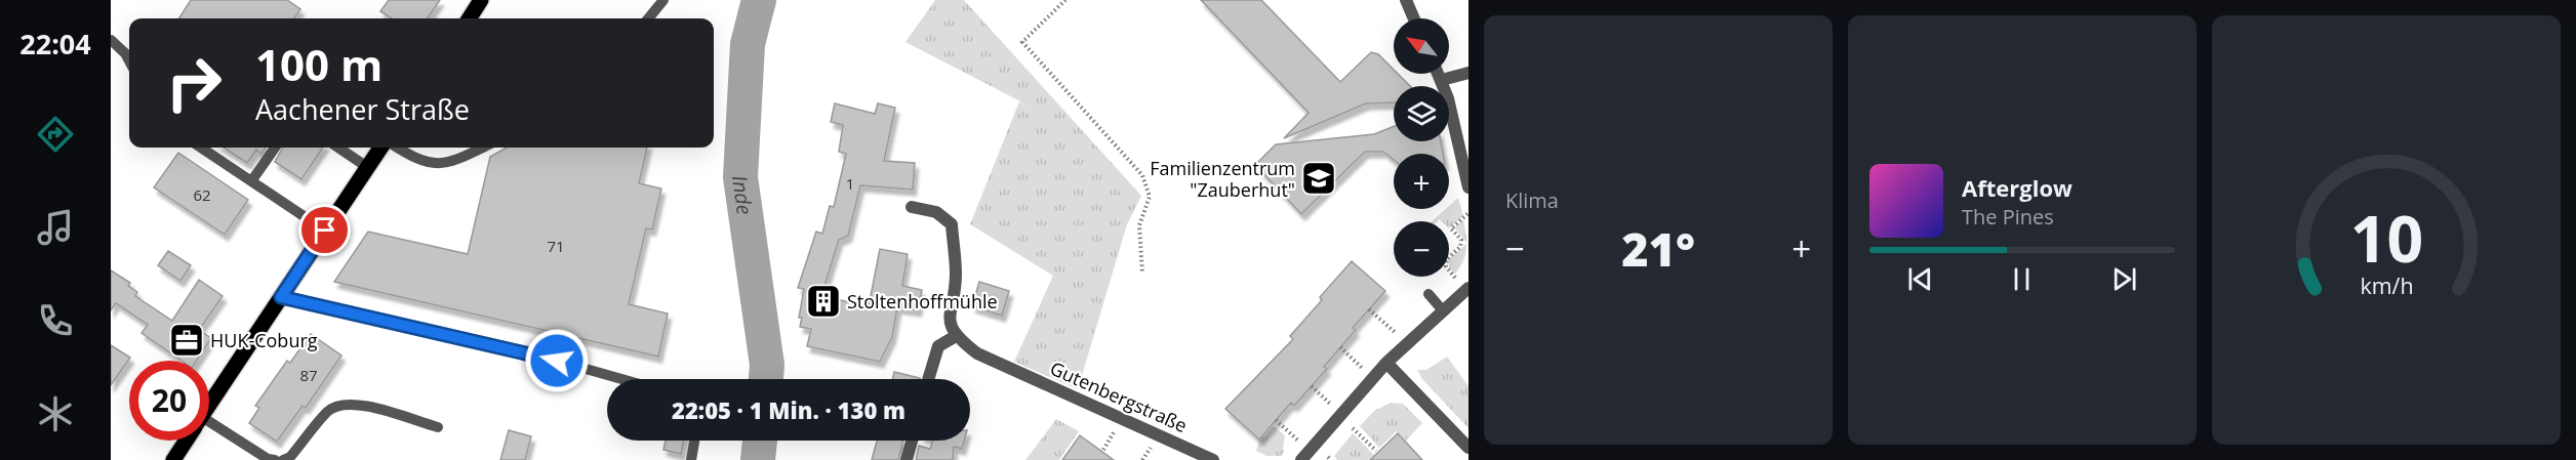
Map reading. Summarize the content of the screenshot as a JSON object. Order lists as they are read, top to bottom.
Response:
{
  "streets": {
    "street": ["Gutenbergstraße"]
  },
  "water": ["Inde"],
  "places": {
    "school or university": ["Familienzentrum \"Zauberhut\""],
    "building": ["Stoltenhoffmühle"],
    "office": ["HUK-Coburg"]
  },
  "house_numbers": [
    "1",
    "62",
    "71",
    "87"
  ],
  "north": "top left",
  "page": {
    "tabs": "22:04",
    "tile": "Klima",
    "map_buttons": ["+", "−"],
    "turn": ["100 m", "Aachener Straße"],
    "song": ["Afterglow", "The Pines"],
    "heat": ["−", "21°", "+"],
    "limit": "20",
    "trip": "22:05 · 1 Min. · 130 m",
    "gauge": ["10", "km/h"]
  }
}
